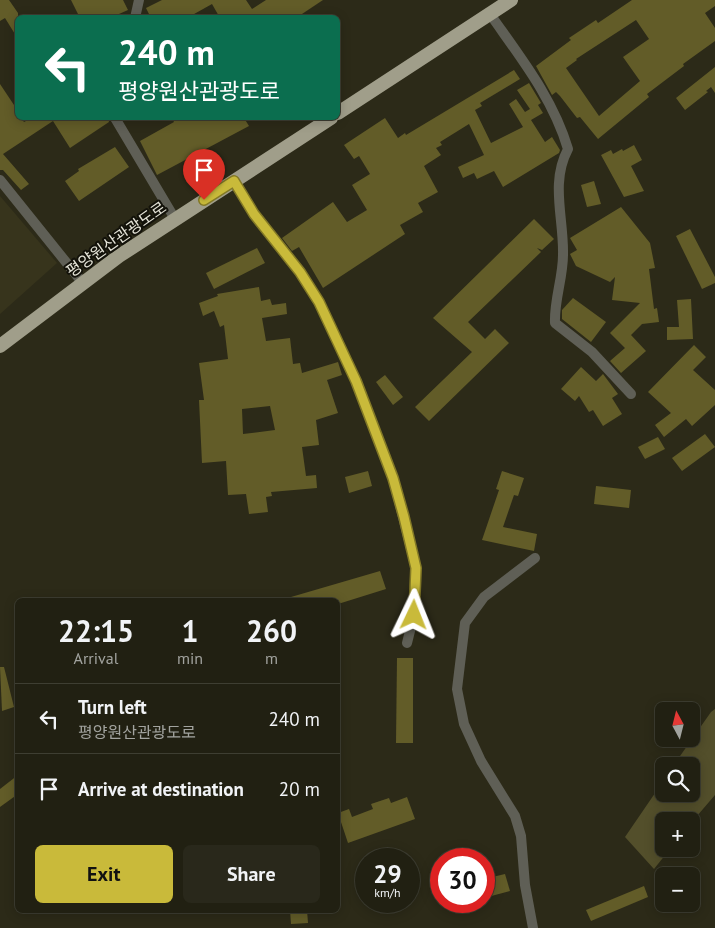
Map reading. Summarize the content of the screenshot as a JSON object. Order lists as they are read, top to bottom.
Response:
{
  "streets": {
    "highway": ["평양원산관광도로"]
  },
  "north": "top",
  "page": {
    "turn": ["240 m", "평양원산관광도로"],
    "eta": [
      "22:15",
      "Arrival",
      "1",
      "min",
      "260",
      "m"
    ],
    "list": [
      {
        "name": "Turn left",
        "note": "평양원산관광도로",
        "value": "240 m"
      },
      {
        "name": "Arrive at destination",
        "value": "20 m"
      }
    ],
    "map_buttons": ["+", "−"],
    "buttons": ["Exit", "Share"],
    "speed": "29 km/h",
    "limit": "30"
  }
}
